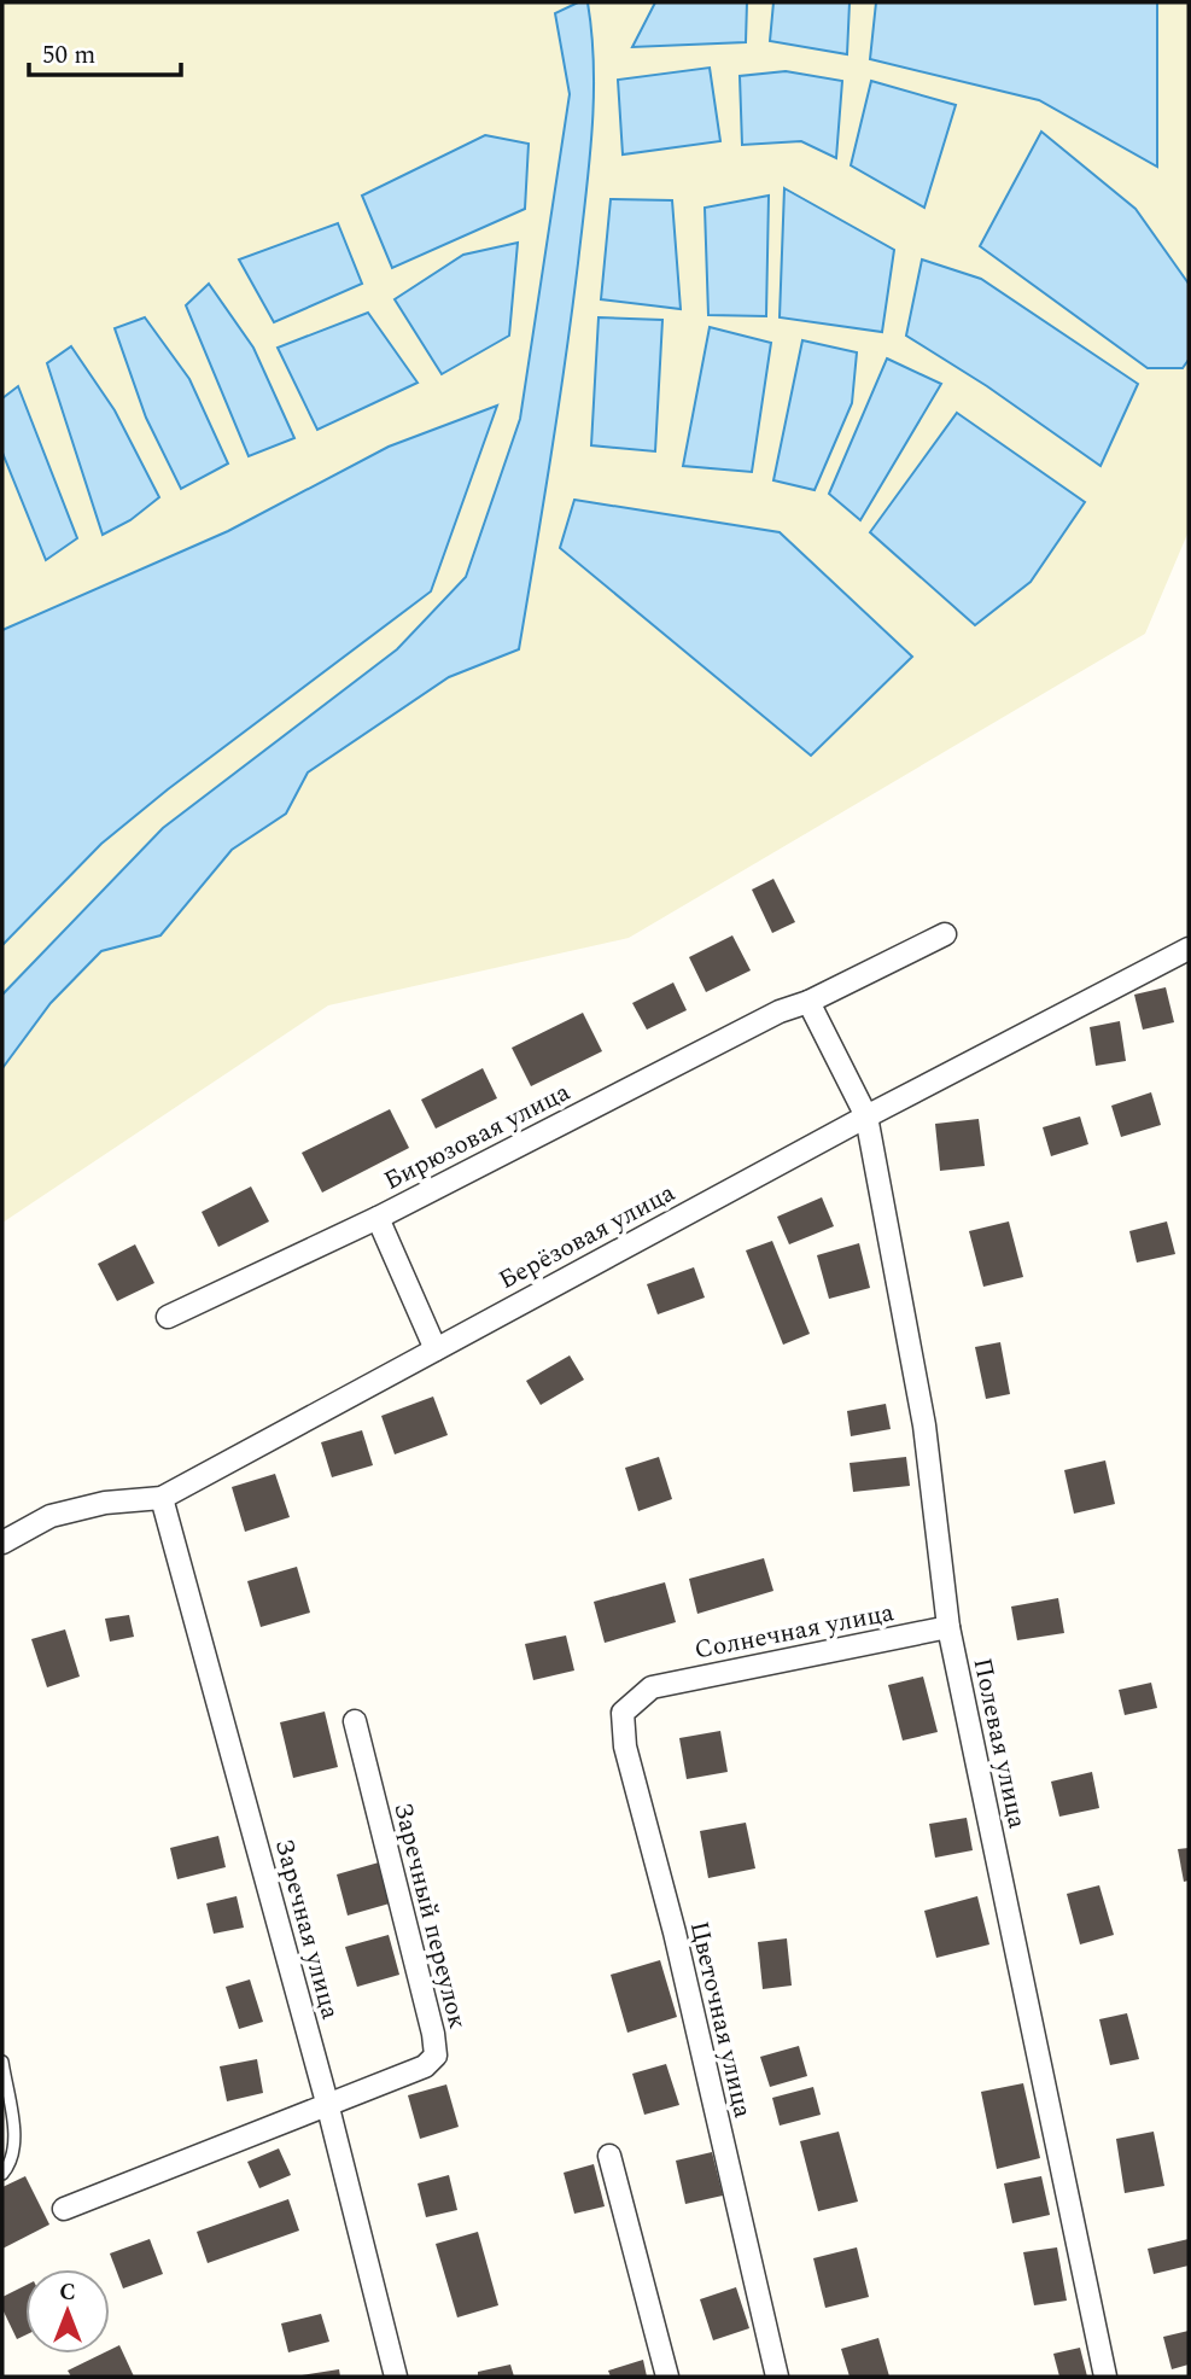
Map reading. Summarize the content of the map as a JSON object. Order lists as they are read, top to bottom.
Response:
{
  "streets": {
    "street": [
      "Бирюзовая улица",
      "Берёзовая улица",
      "Солнечная улица",
      "Полевая улица",
      "Заречный переулок",
      "Заречная улица",
      "Цветочная улица"
    ]
  },
  "crossings": [
    ["Берёзовая улица", "Полевая улица"],
    ["Берёзовая улица", "Заречная улица"],
    ["Солнечная улица", "Полевая улица"],
    ["Солнечная улица", "Цветочная улица"],
    ["Заречный переулок", "Заречная улица"]
  ],
  "scale_bar": "50 m",
  "north": "top"
}
